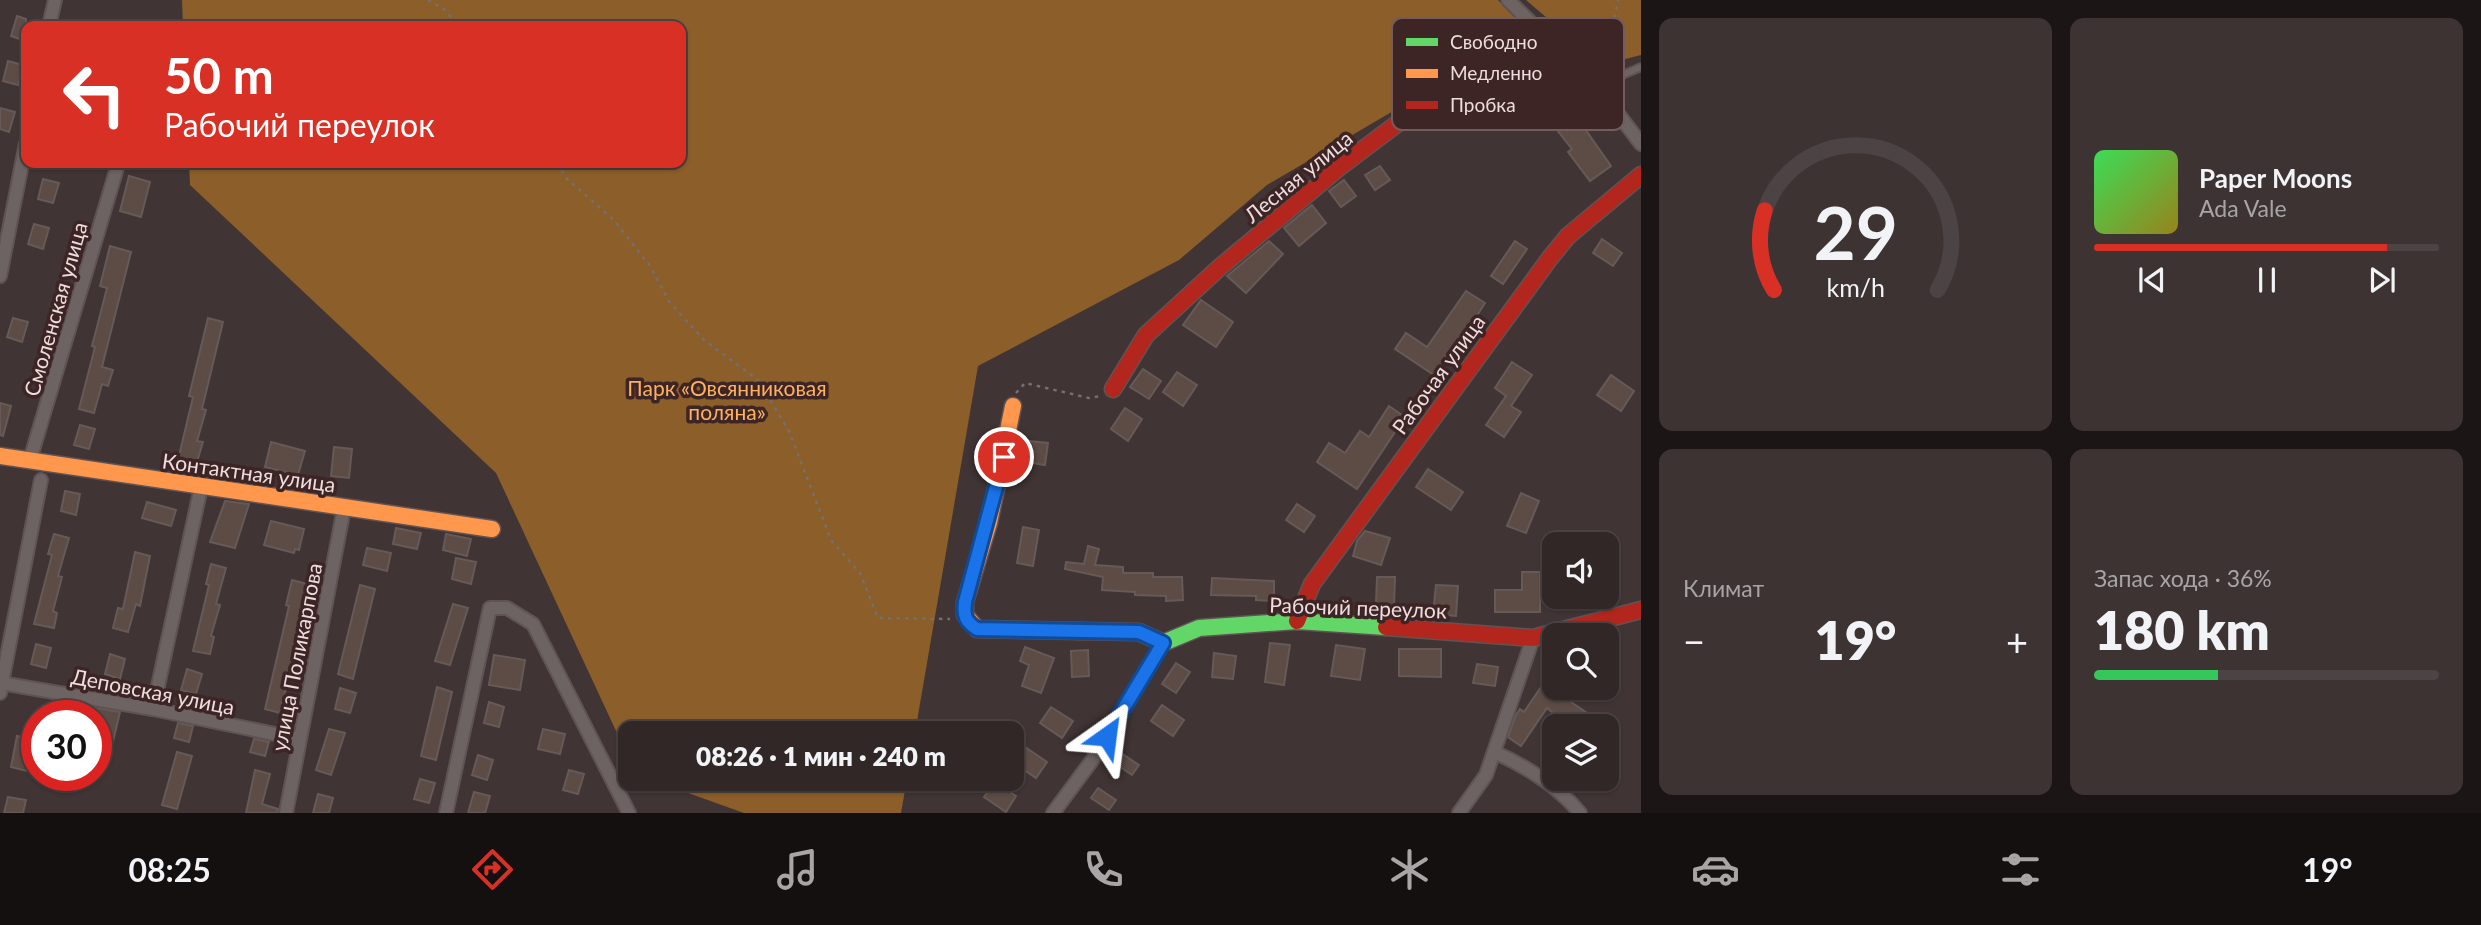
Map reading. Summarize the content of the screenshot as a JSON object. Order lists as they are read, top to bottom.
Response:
{
  "streets": {
    "street": [
      "Лесная улица",
      "Смоленская улица",
      "Рабочая улица",
      "Контактная улица",
      "Рабочий переулок",
      "улица Поликарпова",
      "Деповская улица"
    ]
  },
  "crossings": [
    ["Смоленская улица", "Контактная улица"],
    ["Рабочая улица", "Рабочий переулок"],
    ["Контактная улица", "улица Поликарпова"],
    ["улица Поликарпова", "Деповская улица"]
  ],
  "parks": ["Парк «Овсянниковая поляна»"],
  "legend": ["Свободно", "Медленно", "Пробка"],
  "page": {
    "turn": ["50 m", "Рабочий переулок"],
    "song": ["Paper Moons", "Ada Vale"],
    "tile": [
      "Климат",
      ["Запас хода · 36%", "180 km"]
    ],
    "heat": ["−", "19°", "+"],
    "limit": "30",
    "trip": "08:26 · 1 мин · 240 m",
    "tabs": ["08:25", "19°"],
    "gauge": ["29", "km/h"]
  }
}
